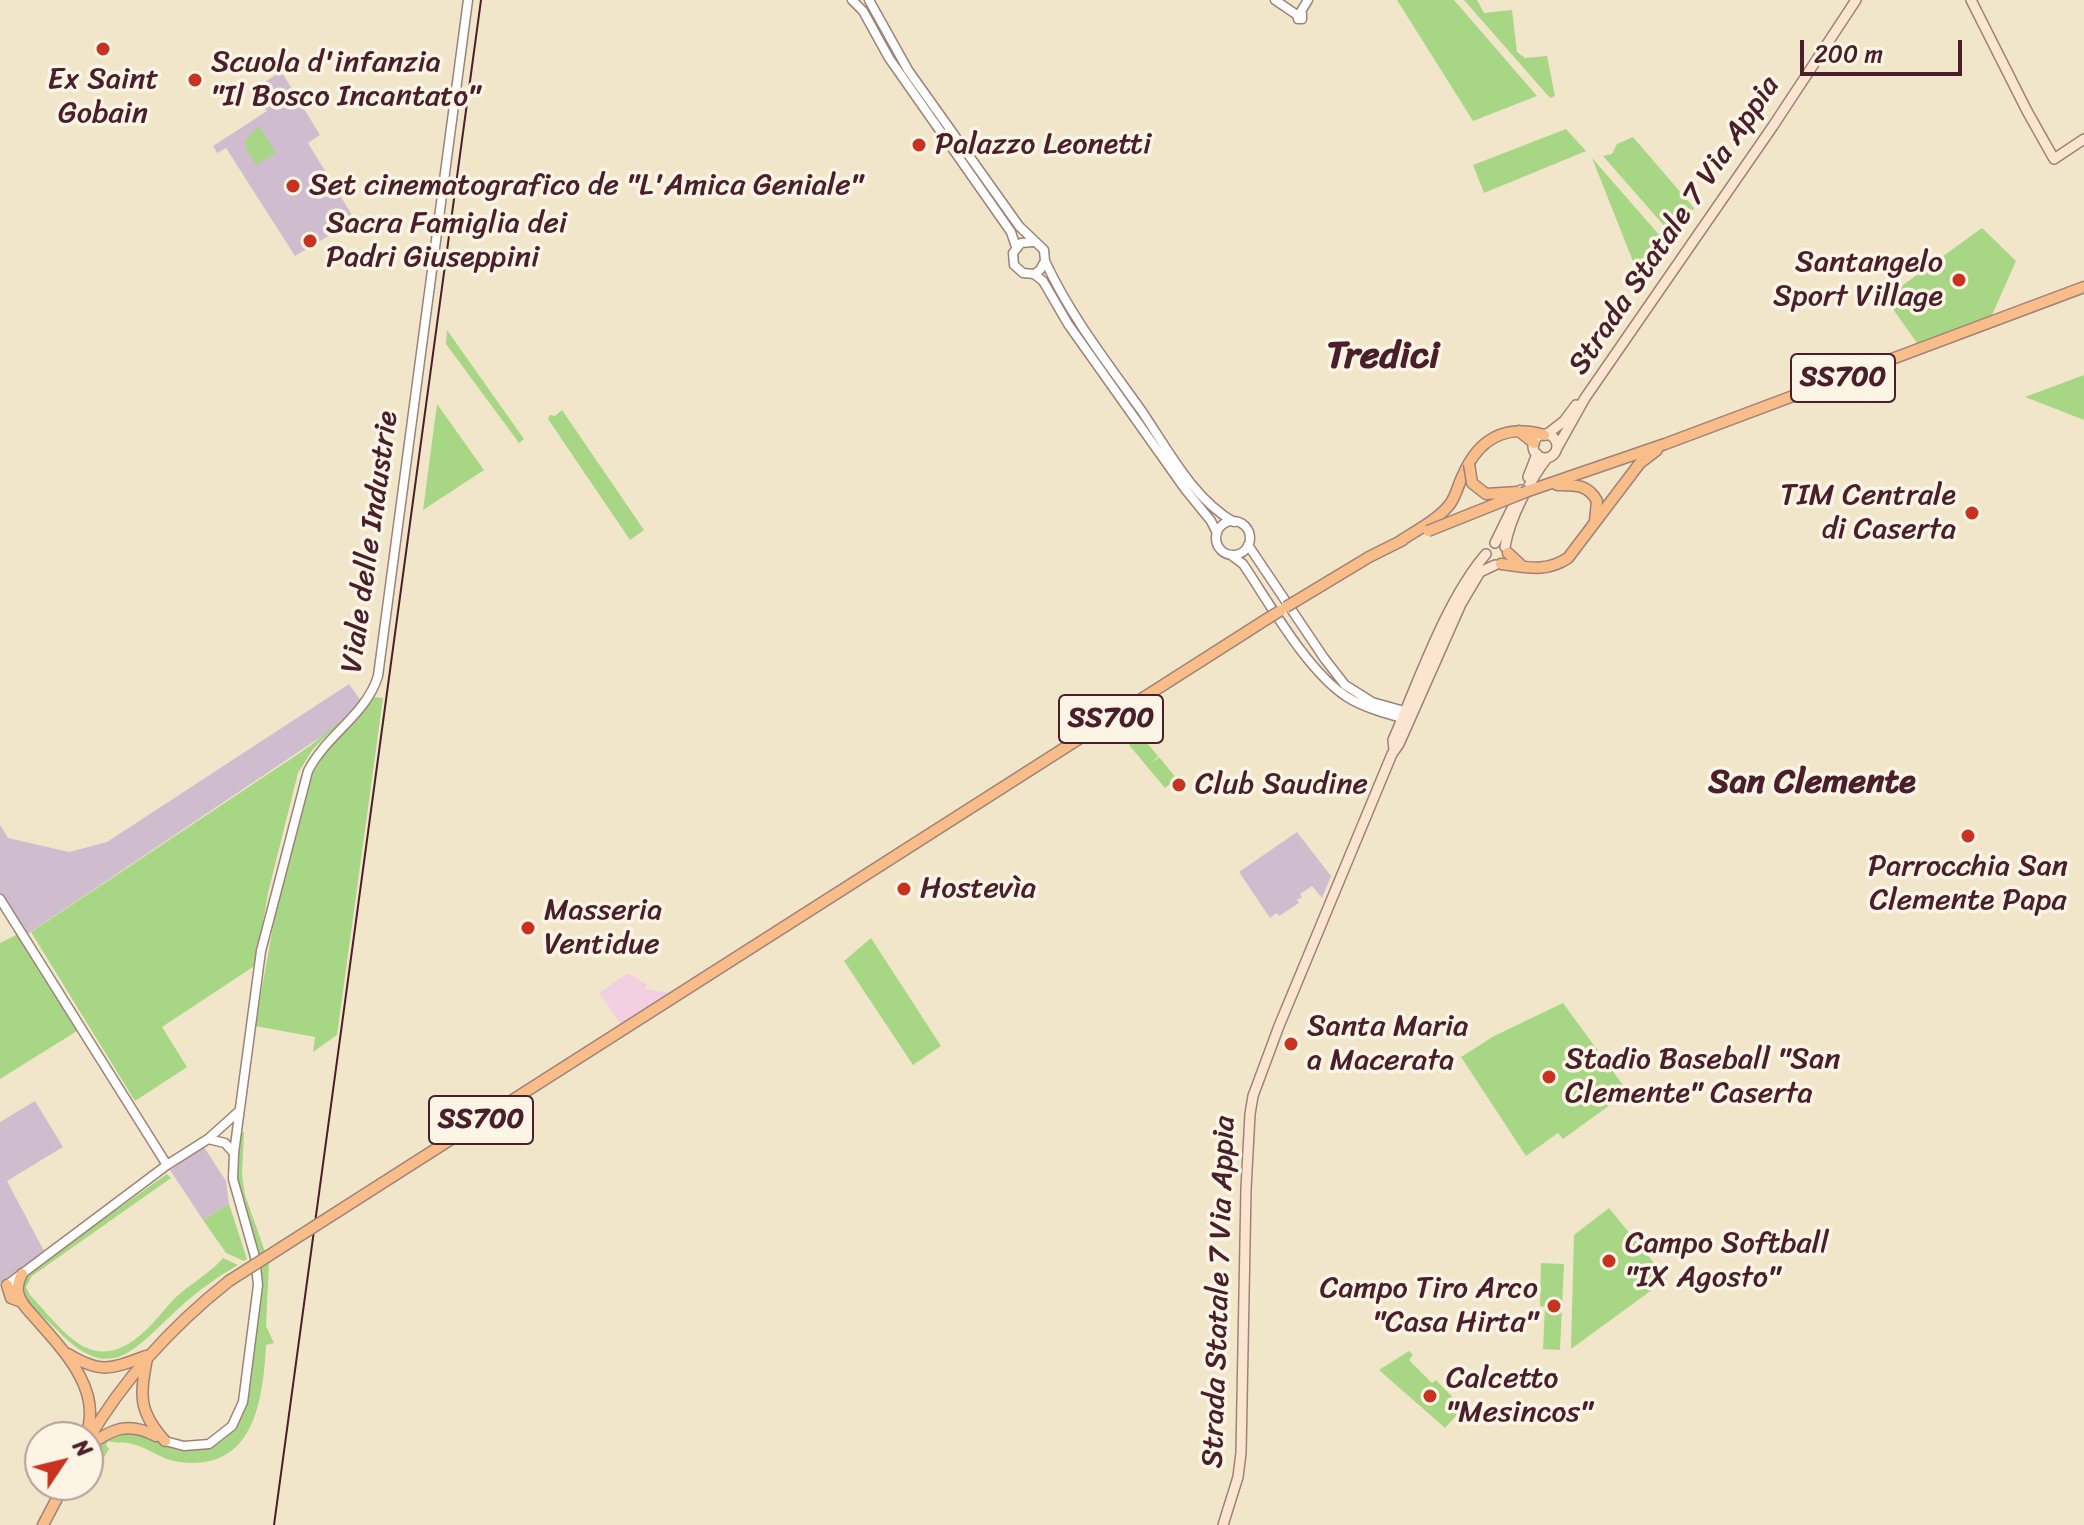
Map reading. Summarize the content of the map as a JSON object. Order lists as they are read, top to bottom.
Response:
{
  "streets": {
    "highway": ["SS700"],
    "main road": ["Strada Statale 7 Via Appia"],
    "street": ["Viale delle Industrie"]
  },
  "districts": ["Tredici", "San Clemente"],
  "places": [
    "Ex Saint Gobain",
    "Scuola d'infanzia \"Il Bosco Incantato\"",
    "Palazzo Leonetti",
    "Set cinematografico de \"L'Amica Geniale\"",
    "Sacra Famiglia dei Padri Giuseppini",
    "Santangelo Sport Village",
    "TIM Centrale di Caserta",
    "Club Saudine",
    "Parrocchia San Clemente Papa",
    "Hostevìa",
    "Masseria Ventidue",
    "Santa Maria a Macerata",
    "Stadio Baseball \"San Clemente\" Caserta",
    "Campo Softball \"IX Agosto\"",
    "Campo Tiro Arco \"Casa Hirta\"",
    "Calcetto \"Mesincos\""
  ],
  "scale_bar": "200 m",
  "north": "top right"
}
